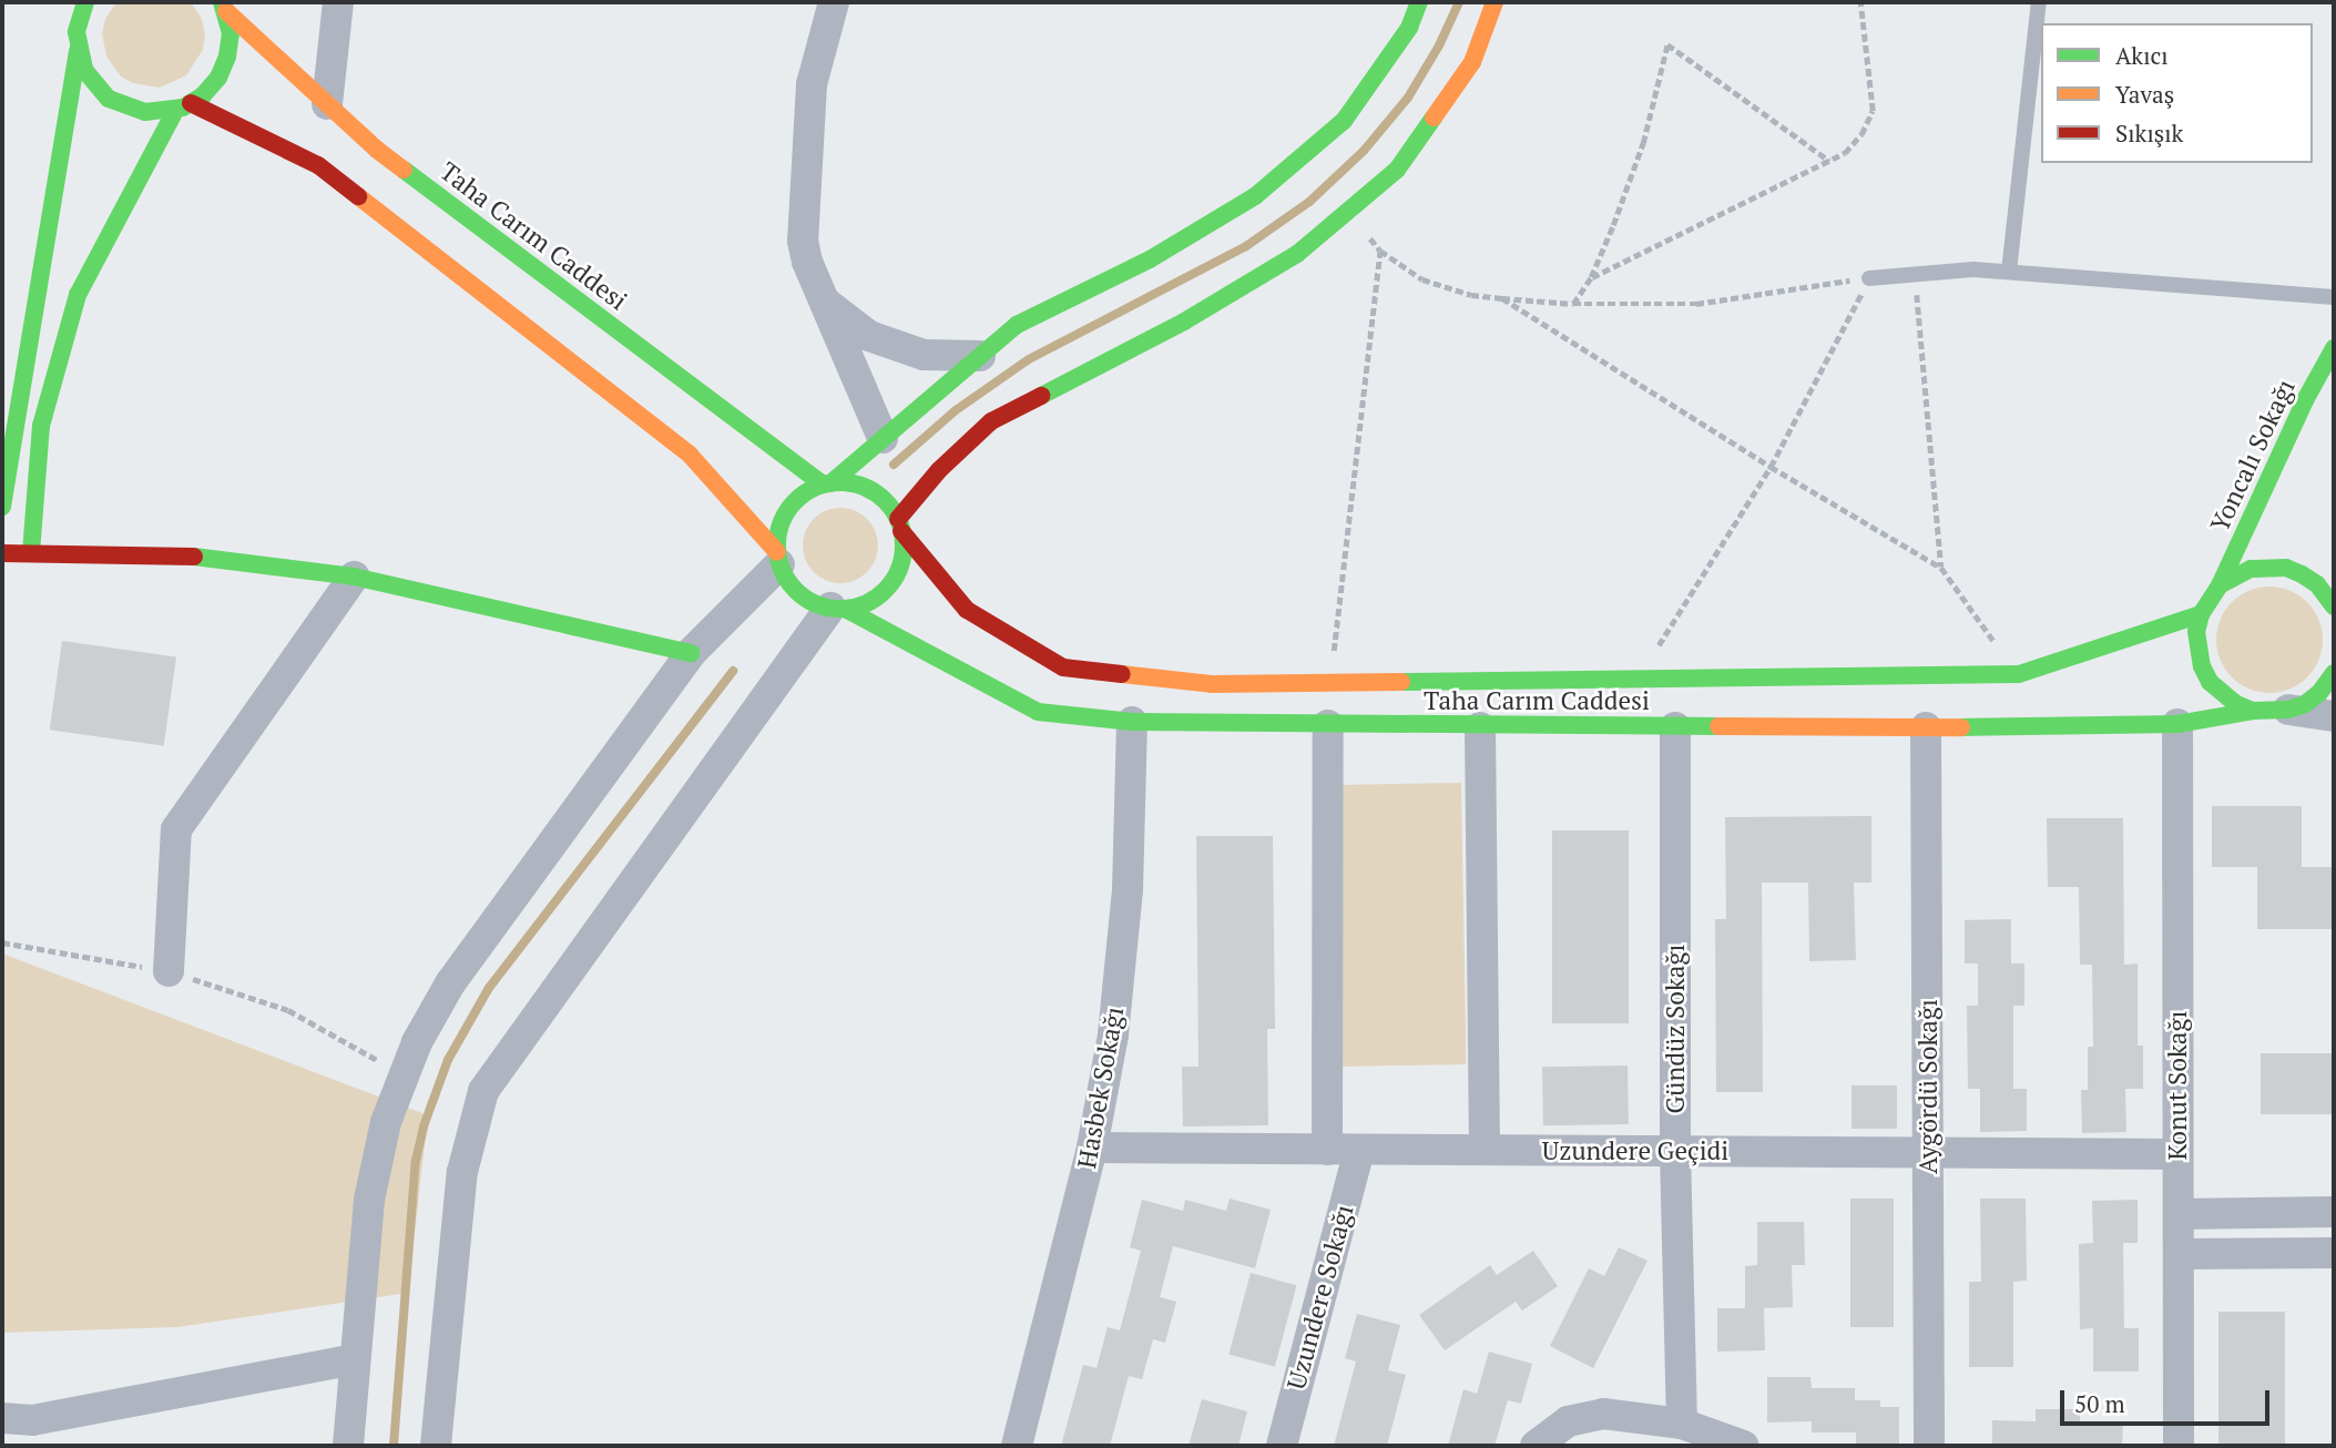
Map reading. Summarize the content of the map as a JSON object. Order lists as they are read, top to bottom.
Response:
{
  "streets": {
    "main road": ["Taha Carım Caddesi", "Yoncalı Sokağı"],
    "street": [
      "Gündüz Sokağı",
      "Konut Sokağı",
      "Aygördü Sokağı",
      "Hasbek Sokağı",
      "Uzundere Geçidi",
      "Uzundere Sokağı"
    ]
  },
  "crossings": [
    ["Taha Carım Caddesi", "Yoncalı Sokağı"],
    ["Taha Carım Caddesi", "Gündüz Sokağı"],
    ["Taha Carım Caddesi", "Konut Sokağı"],
    ["Taha Carım Caddesi", "Aygördü Sokağı"],
    ["Taha Carım Caddesi", "Hasbek Sokağı"],
    ["Gündüz Sokağı", "Uzundere Geçidi"],
    ["Konut Sokağı", "Uzundere Geçidi"],
    ["Aygördü Sokağı", "Uzundere Geçidi"],
    ["Hasbek Sokağı", "Uzundere Geçidi"],
    ["Uzundere Geçidi", "Uzundere Sokağı"]
  ],
  "legend": ["Akıcı", "Yavaş", "Sıkışık"],
  "scale_bar": "50 m"
}
